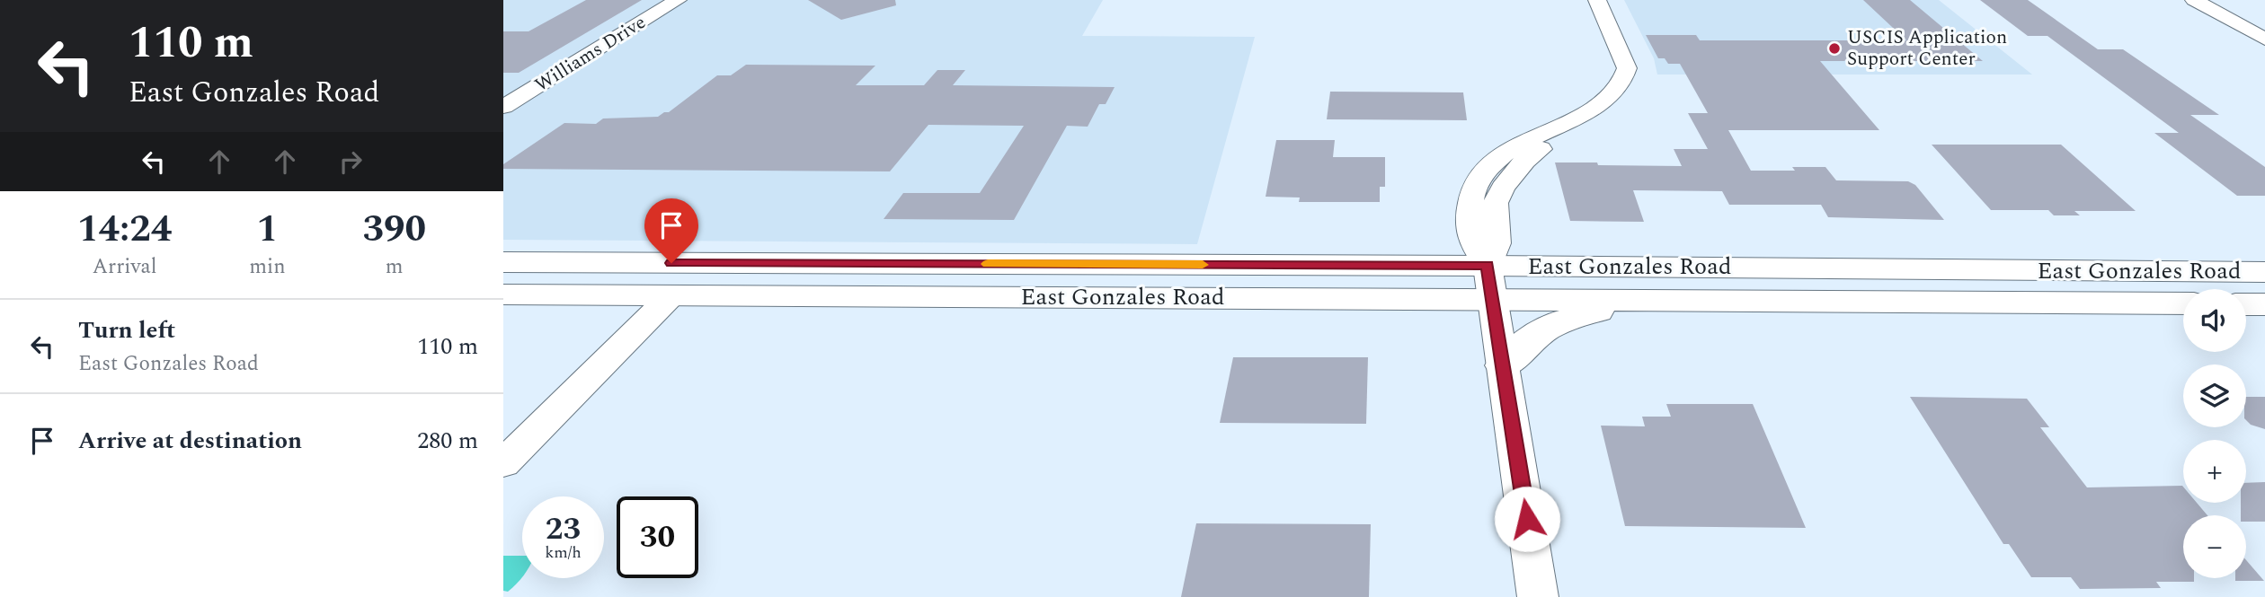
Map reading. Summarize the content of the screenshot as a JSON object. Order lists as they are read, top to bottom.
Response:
{
  "streets": {
    "main road": ["East Gonzales Road"],
    "street": ["Williams Drive"]
  },
  "places": ["USCIS Application Support Center"],
  "page": {
    "turn": ["110 m", "East Gonzales Road"],
    "eta": [
      "14:24",
      "Arrival",
      "1",
      "min",
      "390",
      "m"
    ],
    "map_buttons": ["+", "−"],
    "list": [
      {
        "name": "Turn left",
        "note": "East Gonzales Road",
        "value": "110 m"
      },
      {
        "name": "Arrive at destination",
        "value": "280 m"
      }
    ],
    "speed": "23 km/h",
    "limit": "30"
  }
}
